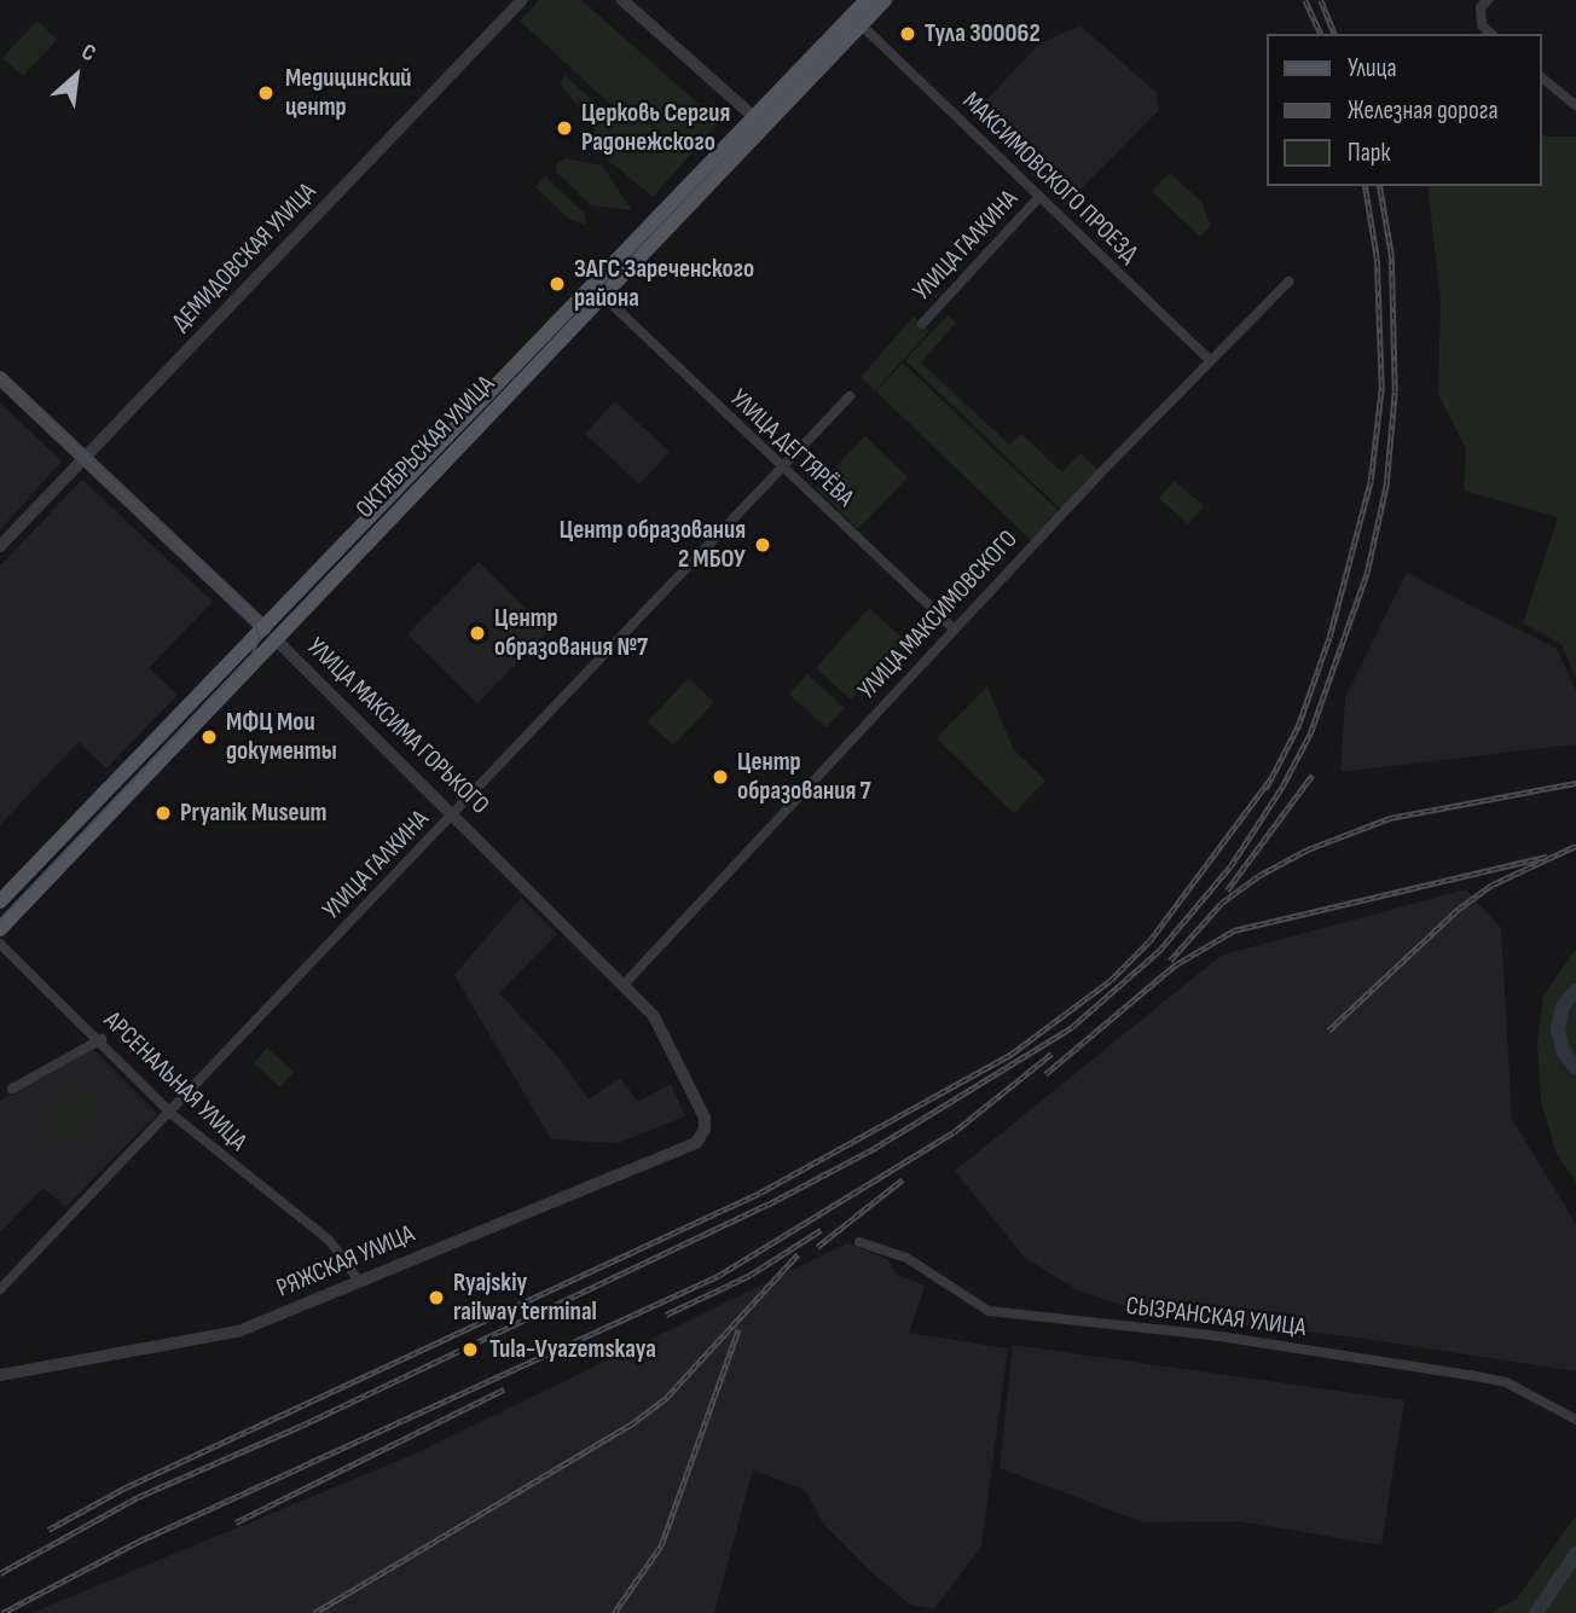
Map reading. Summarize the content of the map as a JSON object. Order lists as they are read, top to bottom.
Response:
{
  "streets": {
    "main road": ["ОКТЯБРЬСКАЯ УЛИЦА", "УЛИЦА МАКСИМА ГОРЬКОГО"],
    "street": [
      "МАКСИМОВСКОГО ПРОЕЗД",
      "УЛИЦА ГАЛКИНА",
      "ДЕМИДОВСКАЯ УЛИЦА",
      "УЛИЦА ДЕГТЯРЁВА",
      "УЛИЦА МАКСИМОВСКОГО",
      "АРСЕНАЛЬНАЯ УЛИЦА",
      "РЯЖСКАЯ УЛИЦА",
      "СЫЗРАНСКАЯ УЛИЦА"
    ]
  },
  "crossings": [
    ["МАКСИМОВСКОГО ПРОЕЗД", "УЛИЦА ГАЛКИНА"],
    ["МАКСИМОВСКОГО ПРОЕЗД", "ОКТЯБРЬСКАЯ УЛИЦА"],
    ["МАКСИМОВСКОГО ПРОЕЗД", "УЛИЦА МАКСИМОВСКОГО"],
    ["УЛИЦА ГАЛКИНА", "УЛИЦА ДЕГТЯРЁВА"],
    ["УЛИЦА ГАЛКИНА", "УЛИЦА МАКСИМА ГОРЬКОГО"],
    ["УЛИЦА ГАЛКИНА", "АРСЕНАЛЬНАЯ УЛИЦА"],
    ["ДЕМИДОВСКАЯ УЛИЦА", "УЛИЦА МАКСИМА ГОРЬКОГО"],
    ["ОКТЯБРЬСКАЯ УЛИЦА", "УЛИЦА ДЕГТЯРЁВА"],
    ["ОКТЯБРЬСКАЯ УЛИЦА", "УЛИЦА МАКСИМА ГОРЬКОГО"],
    ["УЛИЦА ДЕГТЯРЁВА", "УЛИЦА МАКСИМОВСКОГО"],
    ["УЛИЦА МАКСИМОВСКОГО", "УЛИЦА МАКСИМА ГОРЬКОГО"],
    ["УЛИЦА МАКСИМА ГОРЬКОГО", "РЯЖСКАЯ УЛИЦА"],
    ["АРСЕНАЛЬНАЯ УЛИЦА", "РЯЖСКАЯ УЛИЦА"]
  ],
  "places": [
    "Тула 300062",
    "Медицинский центр",
    "Церковь Сергия Радонежского",
    "ЗАГС Зареченского района",
    "Центр образования 2 МБОУ",
    "Центр образования №7",
    "МФЦ Мои документы",
    "Центр образования 7",
    "Pryanik Museum",
    "Ryajskiy railway terminal",
    "Tula-Vyazemskaya"
  ],
  "legend": ["Улица", "Железная дорога", "Парк"],
  "north": "top right"
}
